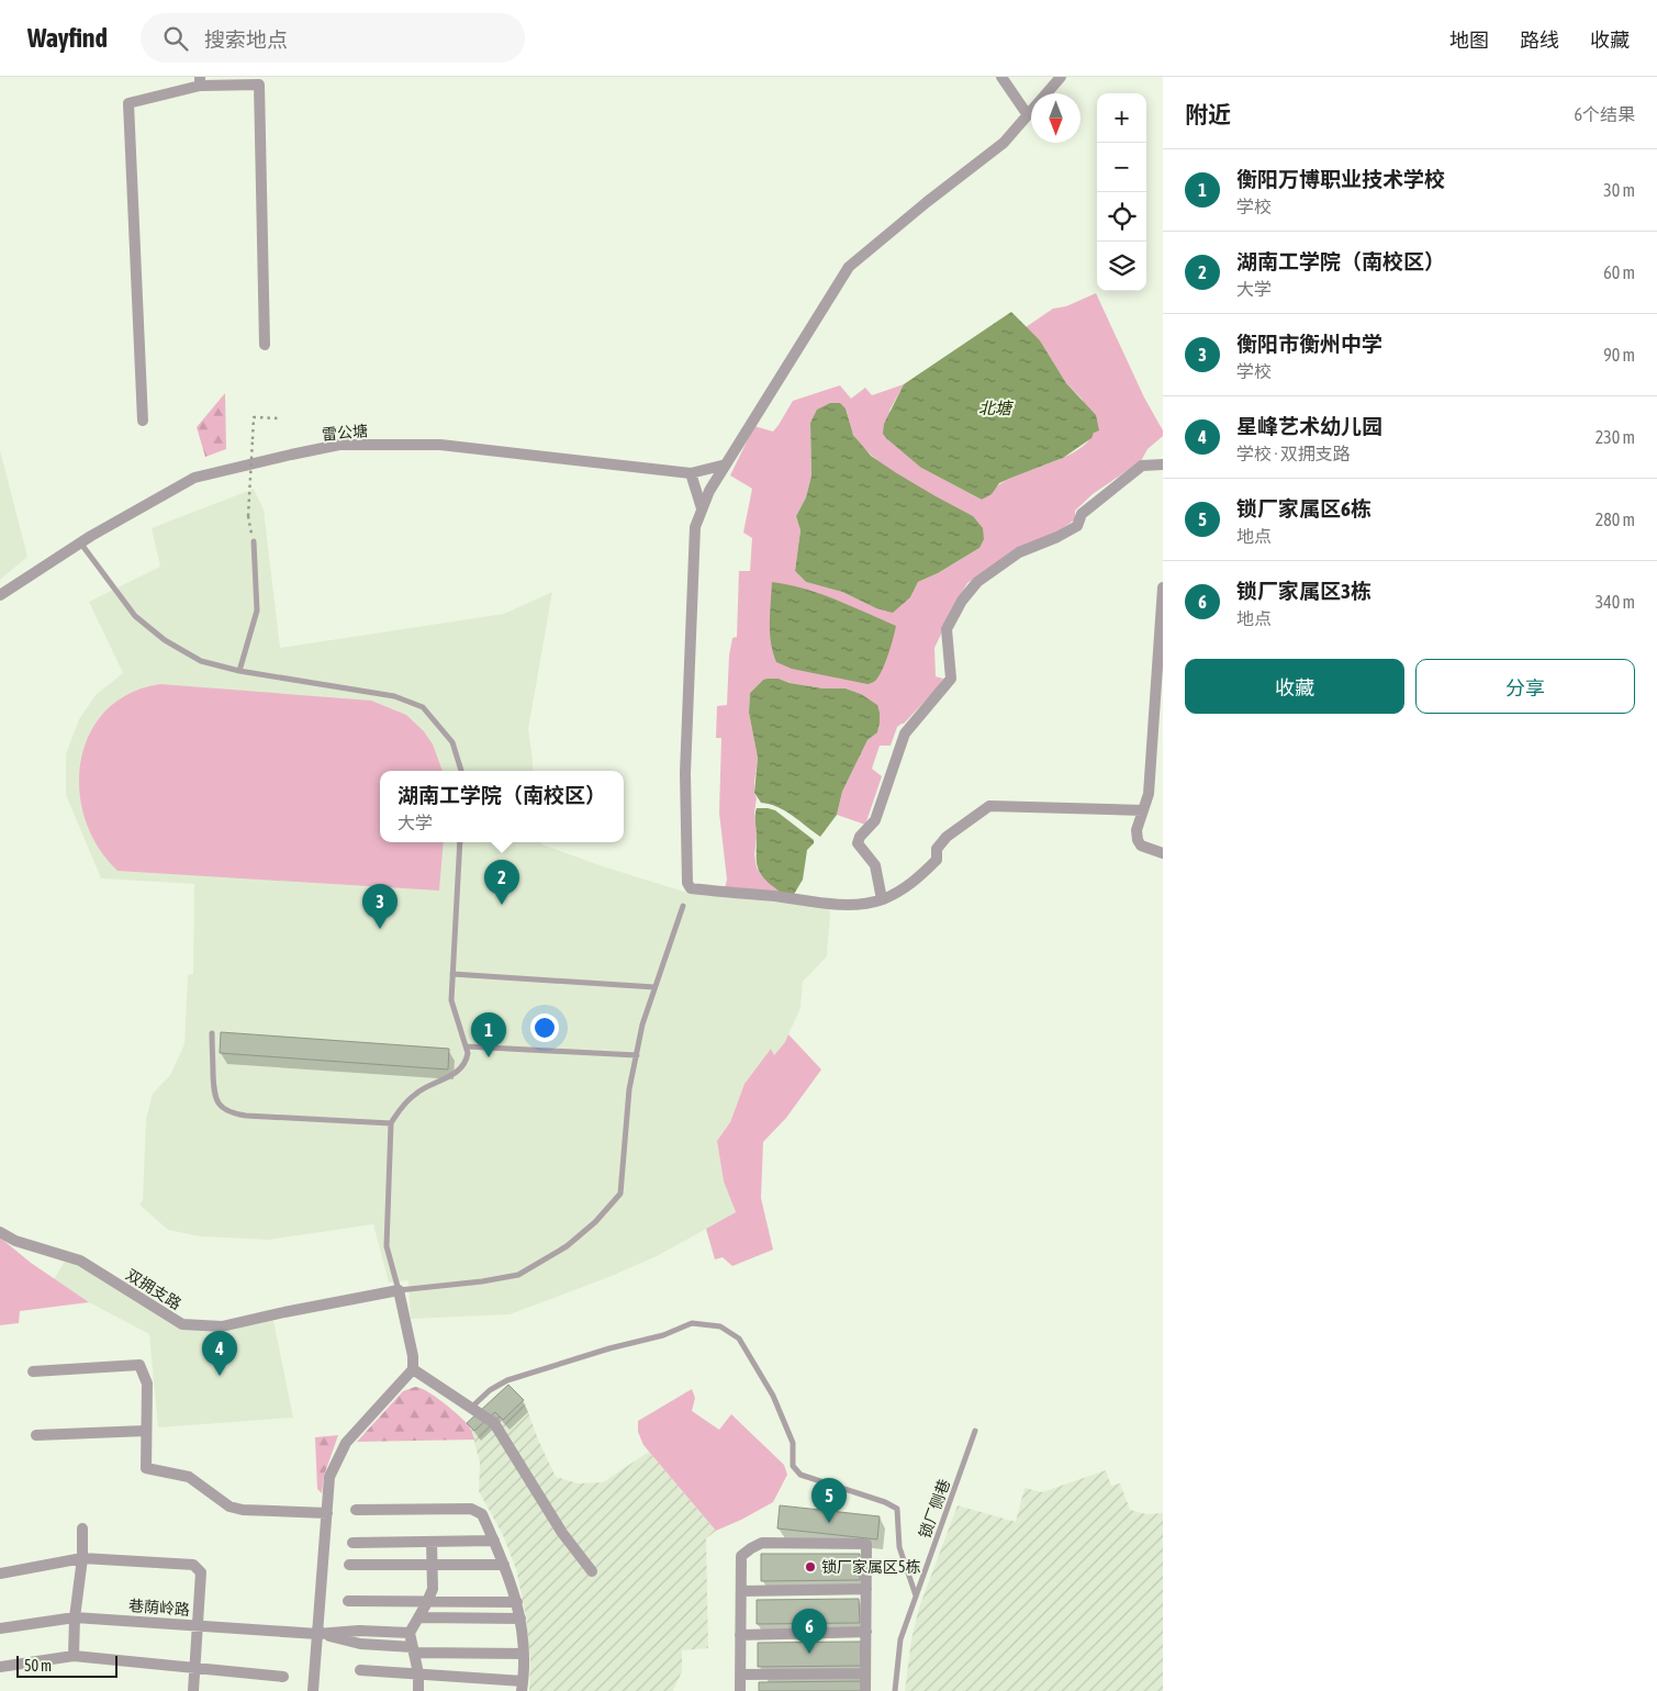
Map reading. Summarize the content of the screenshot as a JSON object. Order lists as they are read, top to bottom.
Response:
{
  "streets": {
    "street": ["雷公塘", "双拥支路", "巷荫岭路"],
    "lane": ["锁厂侧巷"]
  },
  "water": ["北塘"],
  "places": ["锁厂家属区5栋"],
  "scale_bar": "50 m",
  "north": "bottom",
  "page": {
    "header": "Wayfind",
    "search": "搜索地点",
    "nav": ["地图", "路线", "收藏"],
    "heading": ["附近", "6个结果"],
    "map_buttons": ["+", "−"],
    "list": [
      {
        "mark": "1",
        "name": "衡阳万博职业技术学校",
        "note": "学校",
        "value": "30 m"
      },
      {
        "mark": "2",
        "name": "湖南工学院（南校区）",
        "note": "大学",
        "value": "60 m"
      },
      {
        "mark": "3",
        "name": "衡阳市衡州中学",
        "note": "学校",
        "value": "90 m"
      },
      {
        "mark": "4",
        "name": "星峰艺术幼儿园",
        "note": "学校 · 双拥支路",
        "value": "230 m"
      },
      {
        "mark": "5",
        "name": "锁厂家属区6栋",
        "note": "地点",
        "value": "280 m"
      },
      {
        "mark": "6",
        "name": "锁厂家属区3栋",
        "note": "地点",
        "value": "340 m"
      }
    ],
    "buttons": ["收藏", "分享"],
    "popup": ["湖南工学院（南校区）", "大学"],
    "pins": [
      "2",
      "3",
      "1",
      "4",
      "5",
      "6"
    ],
    "scale": "50 m"
  }
}
